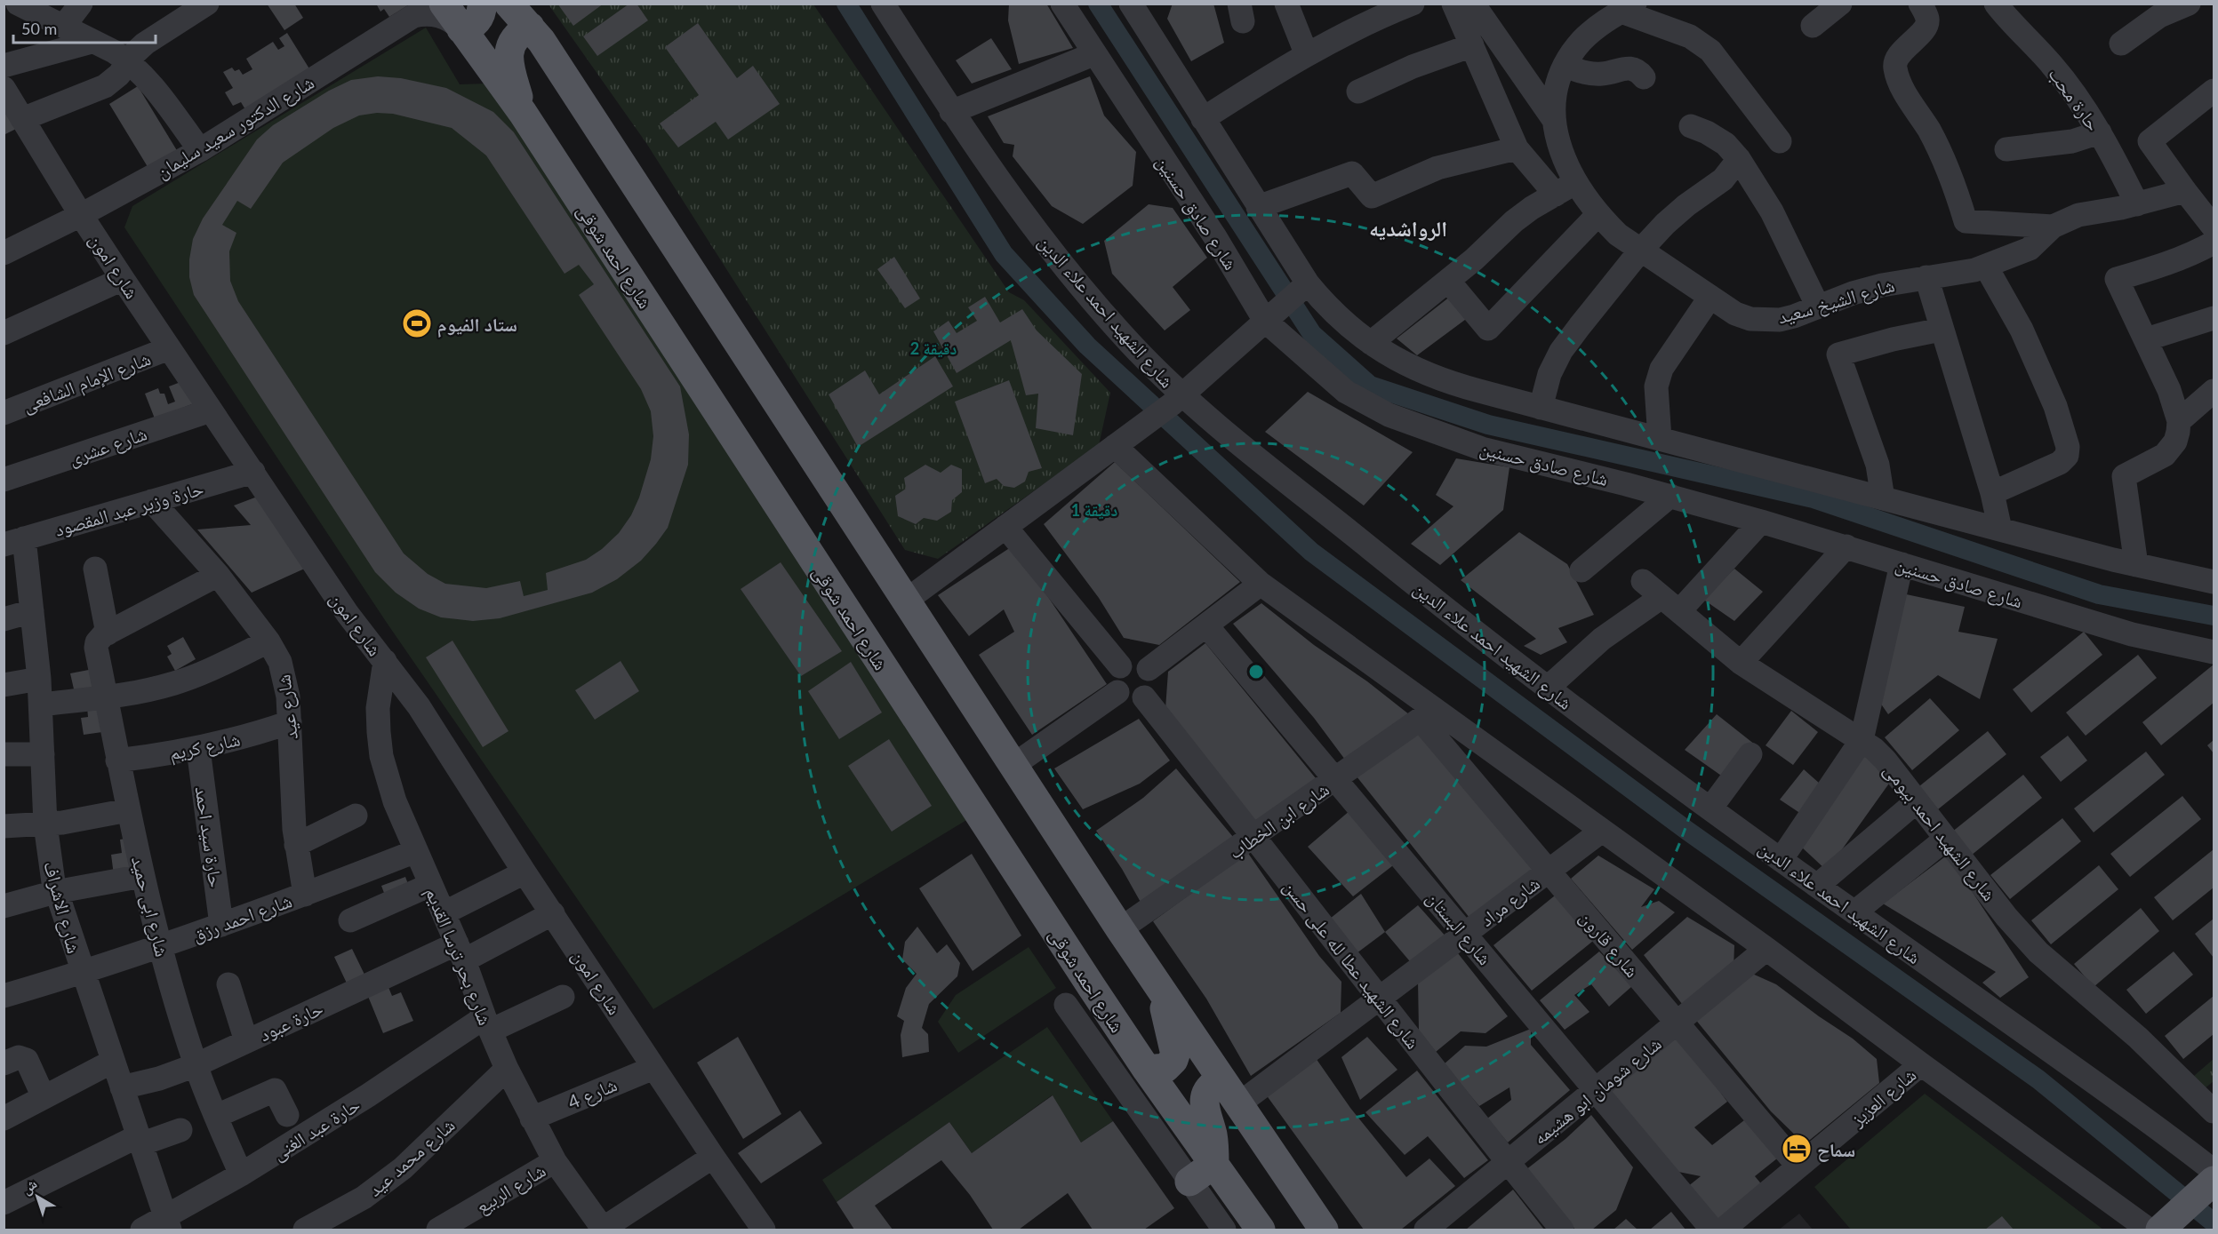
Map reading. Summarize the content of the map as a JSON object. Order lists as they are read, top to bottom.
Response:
{
  "streets": {
    "main road": ["شارع احمد شوقى"],
    "street": [
      "حارة محب",
      "شارع الدكتور سعيد سليمان",
      "شارع صادق حسنين",
      "شارع امون",
      "شارع الشيخ سعيد",
      "شارع الشهيد احمد علاء الدين",
      "شارع الإمام الشافعى",
      "شارع عشرى",
      "حارة وزير عبد المقصود",
      "شارع عيد",
      "شارع كريم",
      "شارع ابن الخطاب",
      "شارع الشهيد احمد بيومى",
      "حارة سيد احمد",
      "شارع مراد",
      "شارع ابى حميد",
      "شارع الاشراف",
      "شارع احمد رزق",
      "شارع البستان",
      "شارع قارون",
      "شارع بحر ترسا القديم",
      "شارع الشهيد عطا لله على حسن",
      "حارة عبود",
      "شارع شومان ابو هشيمه",
      "شارع 4",
      "شارع العزيز",
      "حارة عبد الغنى",
      "شارع محمد عيد",
      "شارع الربيع"
    ]
  },
  "crossings": [
    ["حارة محب", "شارع الشيخ سعيد"],
    ["شارع الدكتور سعيد سليمان", "شارع احمد شوقى"],
    ["شارع الدكتور سعيد سليمان", "شارع امون"],
    ["شارع امون", "شارع الإمام الشافعى"],
    ["شارع امون", "شارع عشرى"],
    ["شارع امون", "حارة وزير عبد المقصود"],
    ["شارع امون", "شارع بحر ترسا القديم"],
    ["شارع امون", "حارة عبود"],
    ["شارع امون", "شارع 4"],
    ["حارة وزير عبد المقصود", "شارع عيد"],
    ["حارة وزير عبد المقصود", "شارع الاشراف"],
    ["شارع عيد", "شارع كريم"],
    ["شارع عيد", "شارع احمد رزق"],
    ["شارع كريم", "حارة سيد احمد"],
    ["شارع كريم", "شارع ابى حميد"],
    ["شارع ابن الخطاب", "شارع البستان"],
    ["شارع ابن الخطاب", "شارع قارون"],
    ["شارع ابن الخطاب", "شارع الشهيد عطا لله على حسن"],
    ["حارة سيد احمد", "شارع احمد رزق"],
    ["شارع مراد", "شارع البستان"],
    ["شارع مراد", "شارع قارون"],
    ["شارع مراد", "شارع الشهيد عطا لله على حسن"],
    ["شارع ابى حميد", "شارع احمد رزق"],
    ["شارع ابى حميد", "حارة عبود"],
    ["شارع ابى حميد", "حارة عبد الغنى"],
    ["شارع الاشراف", "شارع احمد رزق"],
    ["شارع الاشراف", "حارة عبود"],
    ["شارع الاشراف", "حارة عبد الغنى"],
    ["شارع احمد رزق", "شارع بحر ترسا القديم"],
    ["شارع البستان", "شارع شومان ابو هشيمه"],
    ["شارع قارون", "شارع شومان ابو هشيمه"],
    ["شارع قارون", "شارع العزيز"],
    ["شارع بحر ترسا القديم", "حارة عبود"],
    ["شارع بحر ترسا القديم", "شارع 4"],
    ["شارع بحر ترسا القديم", "حارة عبد الغنى"],
    ["شارع بحر ترسا القديم", "شارع محمد عيد"],
    ["شارع بحر ترسا القديم", "شارع الربيع"],
    ["شارع الشهيد عطا لله على حسن", "شارع شومان ابو هشيمه"]
  ],
  "districts": ["الرواشديه"],
  "places": {
    "sports": ["ستاد الفيوم"],
    "hotel": ["سماح"]
  },
  "scale_bar": "50 m",
  "north": "top left",
  "rings": ["2 دقيقة", "1 دقيقة"]
}
